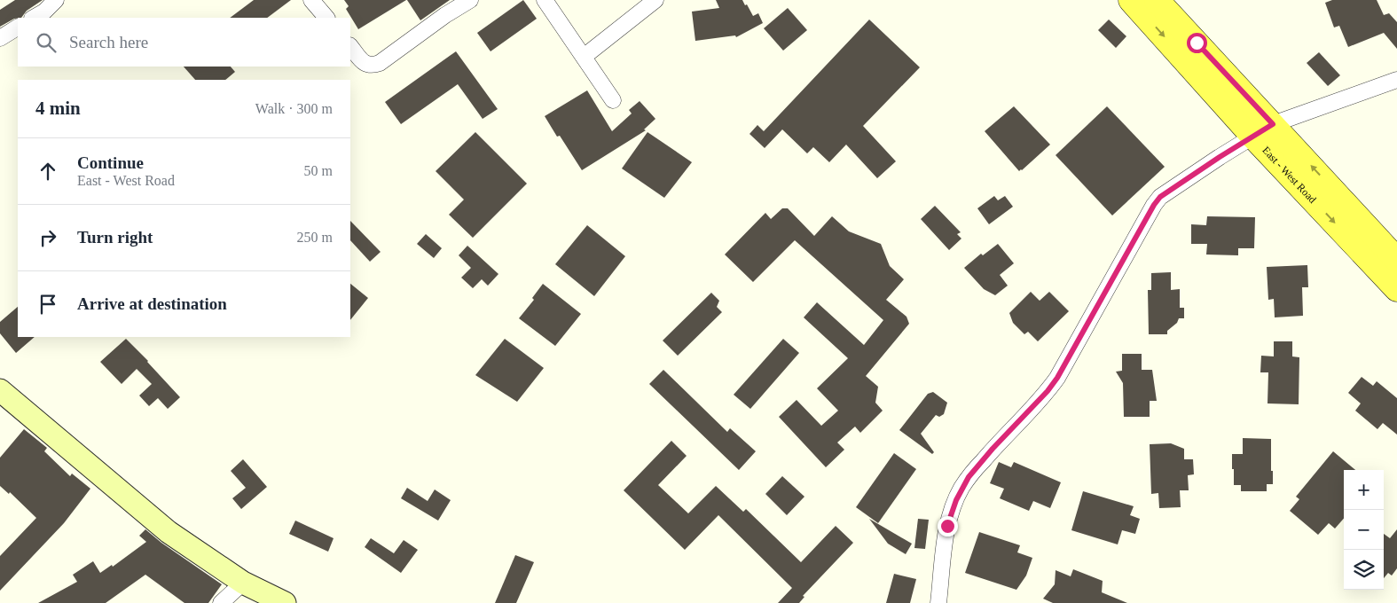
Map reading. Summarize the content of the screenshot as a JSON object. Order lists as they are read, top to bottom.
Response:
{
  "streets": {
    "main road": ["East - West Road"]
  },
  "page": {
    "search": "Search here",
    "heading": ["4 min", "Walk · 300 m"],
    "list": [
      ["Continue", "East - West Road", "50 m"],
      ["Turn right", "250 m"],
      "Arrive at destination"
    ],
    "map_buttons": ["+", "−"]
  }
}
